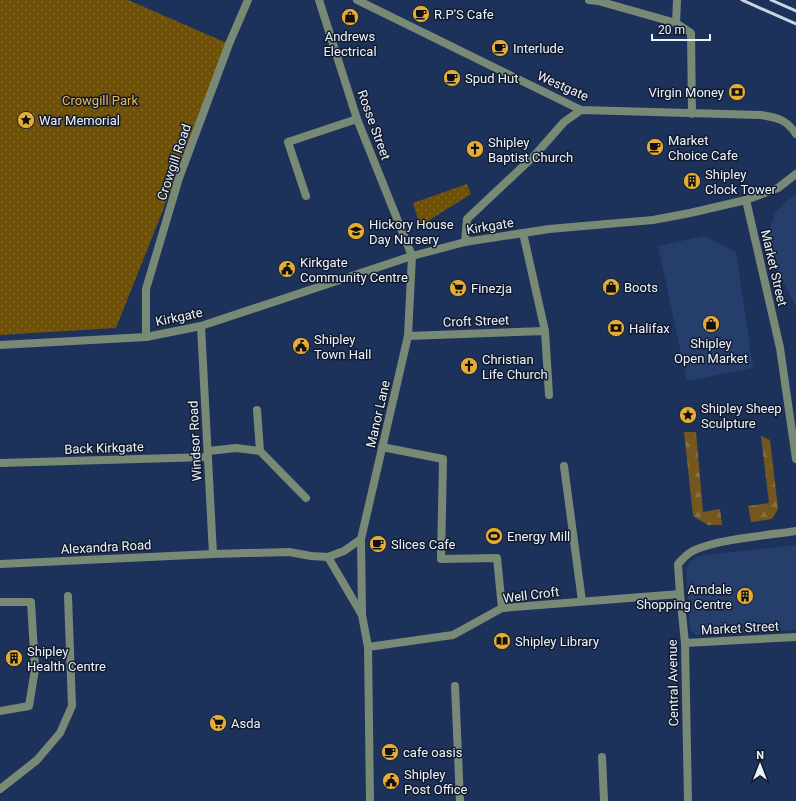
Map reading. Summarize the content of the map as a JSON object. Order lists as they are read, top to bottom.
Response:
{
  "streets": {
    "street": [
      "Westgate",
      "Rosse Street",
      "Crowgill Road",
      "Kirkgate",
      "Market Street",
      "Croft Street",
      "Manor Lane",
      "Windsor Road",
      "Back Kirkgate",
      "Alexandra Road",
      "Well Croft",
      "Central Avenue"
    ]
  },
  "crossings": [
    ["Rosse Street", "Kirkgate"],
    ["Rosse Street", "Manor Lane"],
    ["Crowgill Road", "Kirkgate"],
    ["Kirkgate", "Market Street"],
    ["Kirkgate", "Manor Lane"],
    ["Kirkgate", "Windsor Road"],
    ["Market Street", "Central Avenue"],
    ["Croft Street", "Manor Lane"],
    ["Windsor Road", "Back Kirkgate"],
    ["Windsor Road", "Alexandra Road"],
    ["Well Croft", "Central Avenue"]
  ],
  "parks": ["Crowgill Park"],
  "places": {
    "cafe": [
      "R.P'S Cafe",
      "Interlude",
      "Spud Hut",
      "Market Choice Cafe",
      "Slices Cafe",
      "cafe oasis"
    ],
    "shop": ["Andrews Electrical", "Boots", "Shipley Open Market"],
    "bank": ["Virgin Money", "Halifax"],
    "place": ["War Memorial", "Shipley Sheep Sculpture"],
    "church": ["Shipley Baptist Church", "Christian Life Church"],
    "building": ["Shipley Clock Tower", "Arndale Shopping Centre", "Shipley Health Centre"],
    "school or university": ["Hickory House Day Nursery"],
    "public building": ["Kirkgate Community Centre", "Shipley Town Hall", "Shipley Post Office"],
    "supermarket": ["Finezja", "Asda"],
    "sports": ["Energy Mill"],
    "library": ["Shipley Library"]
  },
  "scale_bar": "20 m",
  "north": "top"
}
